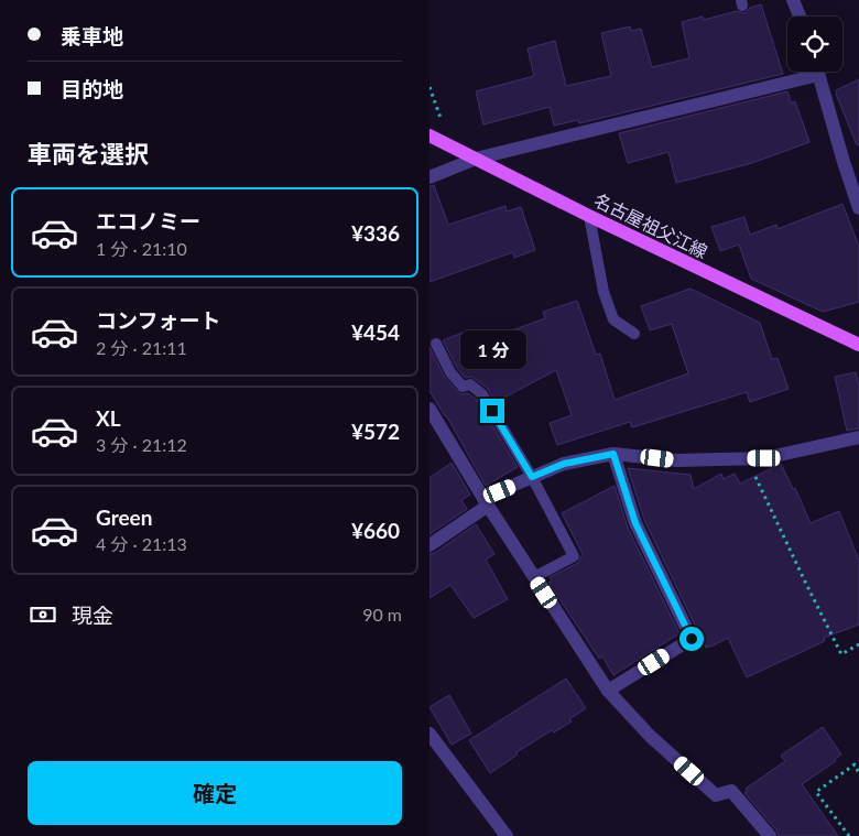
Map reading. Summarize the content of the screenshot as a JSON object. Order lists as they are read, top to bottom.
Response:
{
  "streets": {
    "main road": ["名古屋祖父江線"]
  },
  "page": {
    "banner": ["乗車地", "目的地"],
    "heading": "車両を選択",
    "list": [
      {
        "name": "エコノミー",
        "note": "1 分 · 21:10",
        "value": "¥336"
      },
      {
        "name": "コンフォート",
        "note": "2 分 · 21:11",
        "value": "¥454"
      },
      {
        "name": "XL",
        "note": "3 分 · 21:12",
        "value": "¥572"
      },
      {
        "name": "Green",
        "note": "4 分 · 21:13",
        "value": "¥660"
      }
    ],
    "bubble": "1 分",
    "pay": ["現金", "90 m"],
    "buttons": "確定"
  }
}
